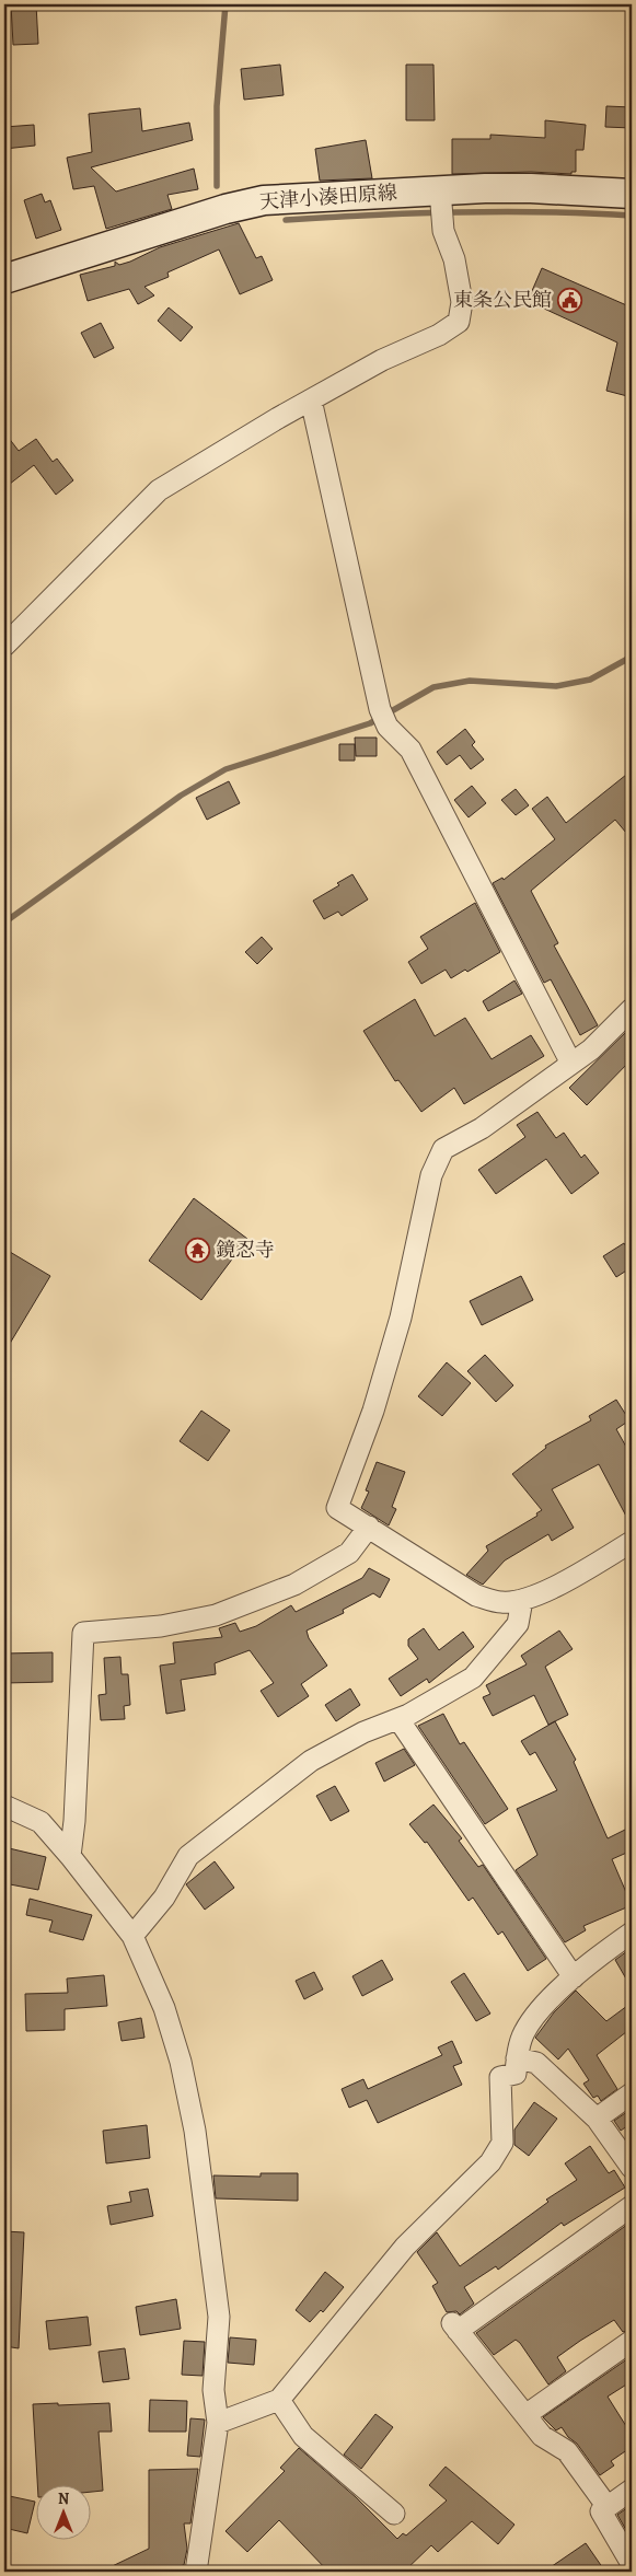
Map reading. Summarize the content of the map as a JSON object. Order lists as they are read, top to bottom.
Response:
{
  "streets": {
    "main road": ["天津小湊田原線"]
  },
  "places": {
    "public building": ["東条公民館"],
    "temple": ["鏡忍寺"]
  },
  "north": "top"
}
